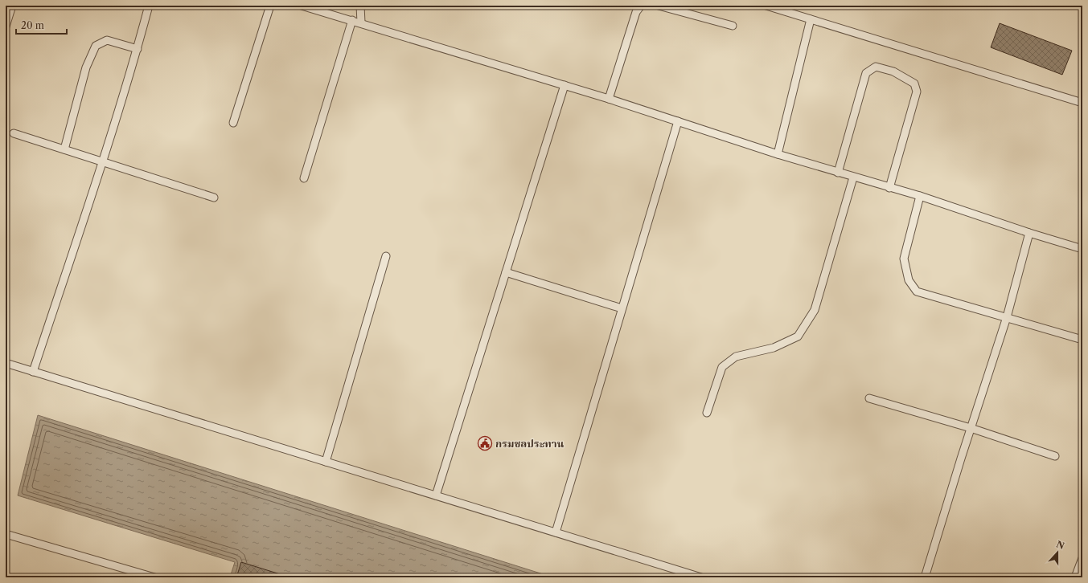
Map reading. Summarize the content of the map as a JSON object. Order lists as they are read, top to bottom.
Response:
{
  "places": {
    "public building": ["กรมชลประทาน"]
  },
  "scale_bar": "20 m",
  "north": "top"
}
